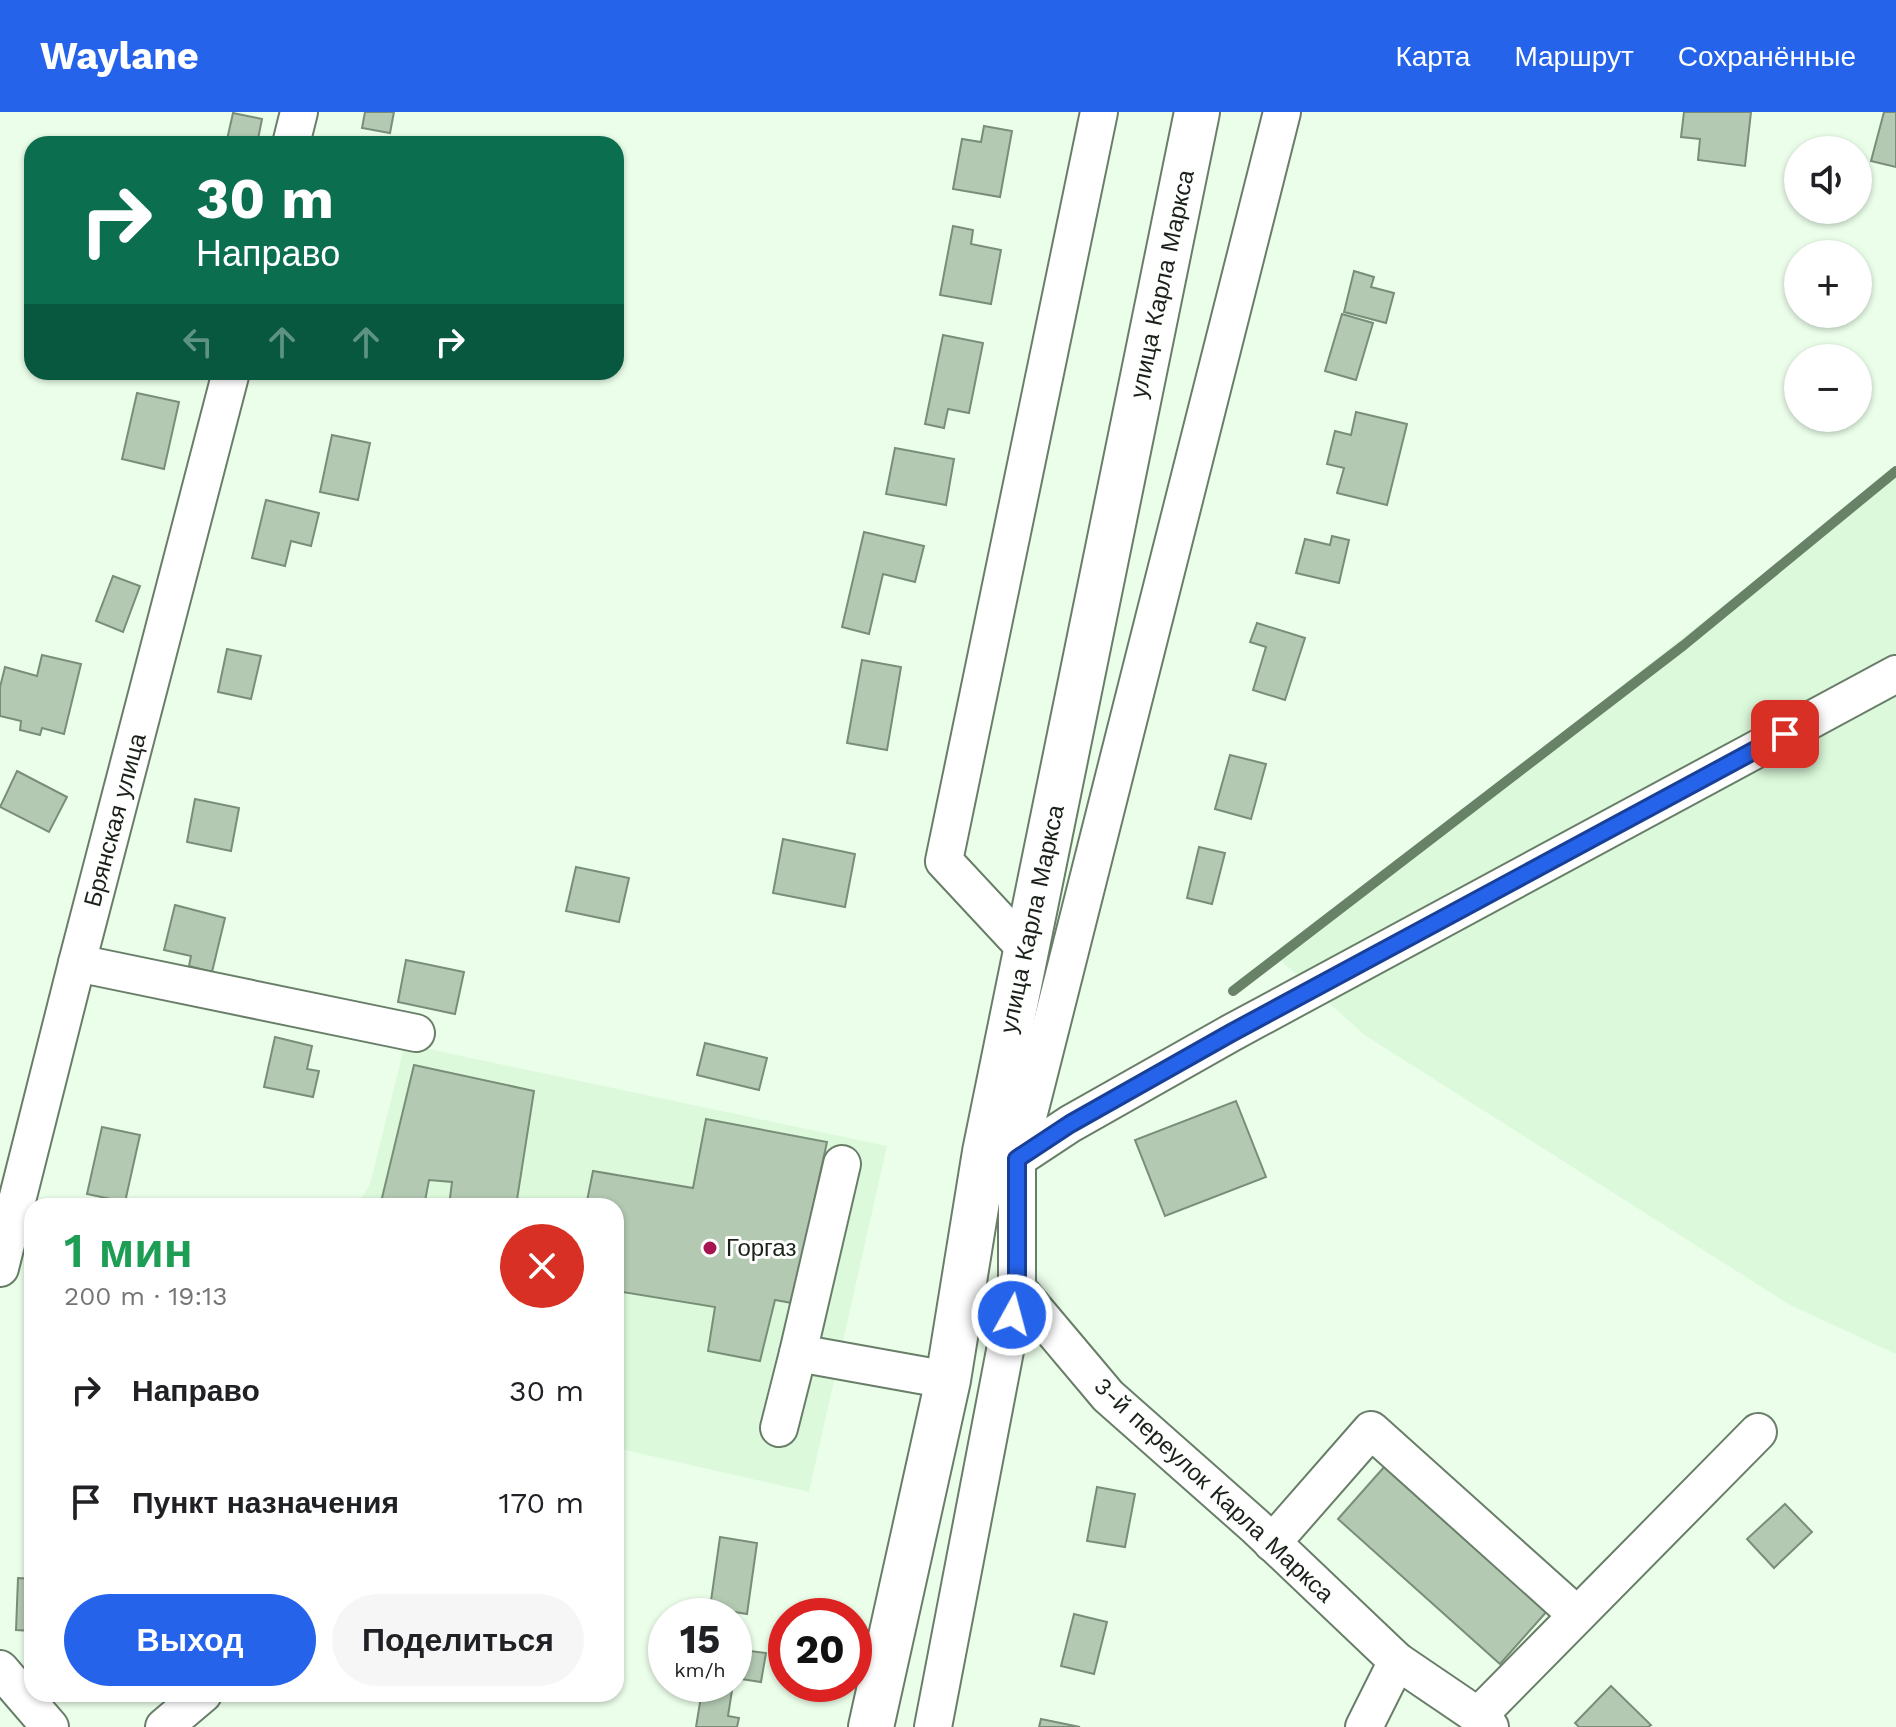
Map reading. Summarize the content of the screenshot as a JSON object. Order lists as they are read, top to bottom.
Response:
{
  "streets": {
    "main road": ["улица Карла Маркса"],
    "street": ["Брянская улица", "3-й переулок Карла Маркса"]
  },
  "places": ["Горгаз"],
  "page": {
    "header": "Waylane",
    "nav": ["Карта", "Маршрут", "Сохранённые"],
    "map_buttons": ["+", "−"],
    "turn": ["30 m", "Направо"],
    "heading": ["1 мин", "200 m · 19:13"],
    "list": [
      {
        "name": "Направо",
        "value": "30 m"
      },
      {
        "name": "Пункт назначения",
        "value": "170 m"
      }
    ],
    "buttons": ["Выход", "Поделиться"],
    "speed": "15 km/h",
    "limit": "20"
  }
}
